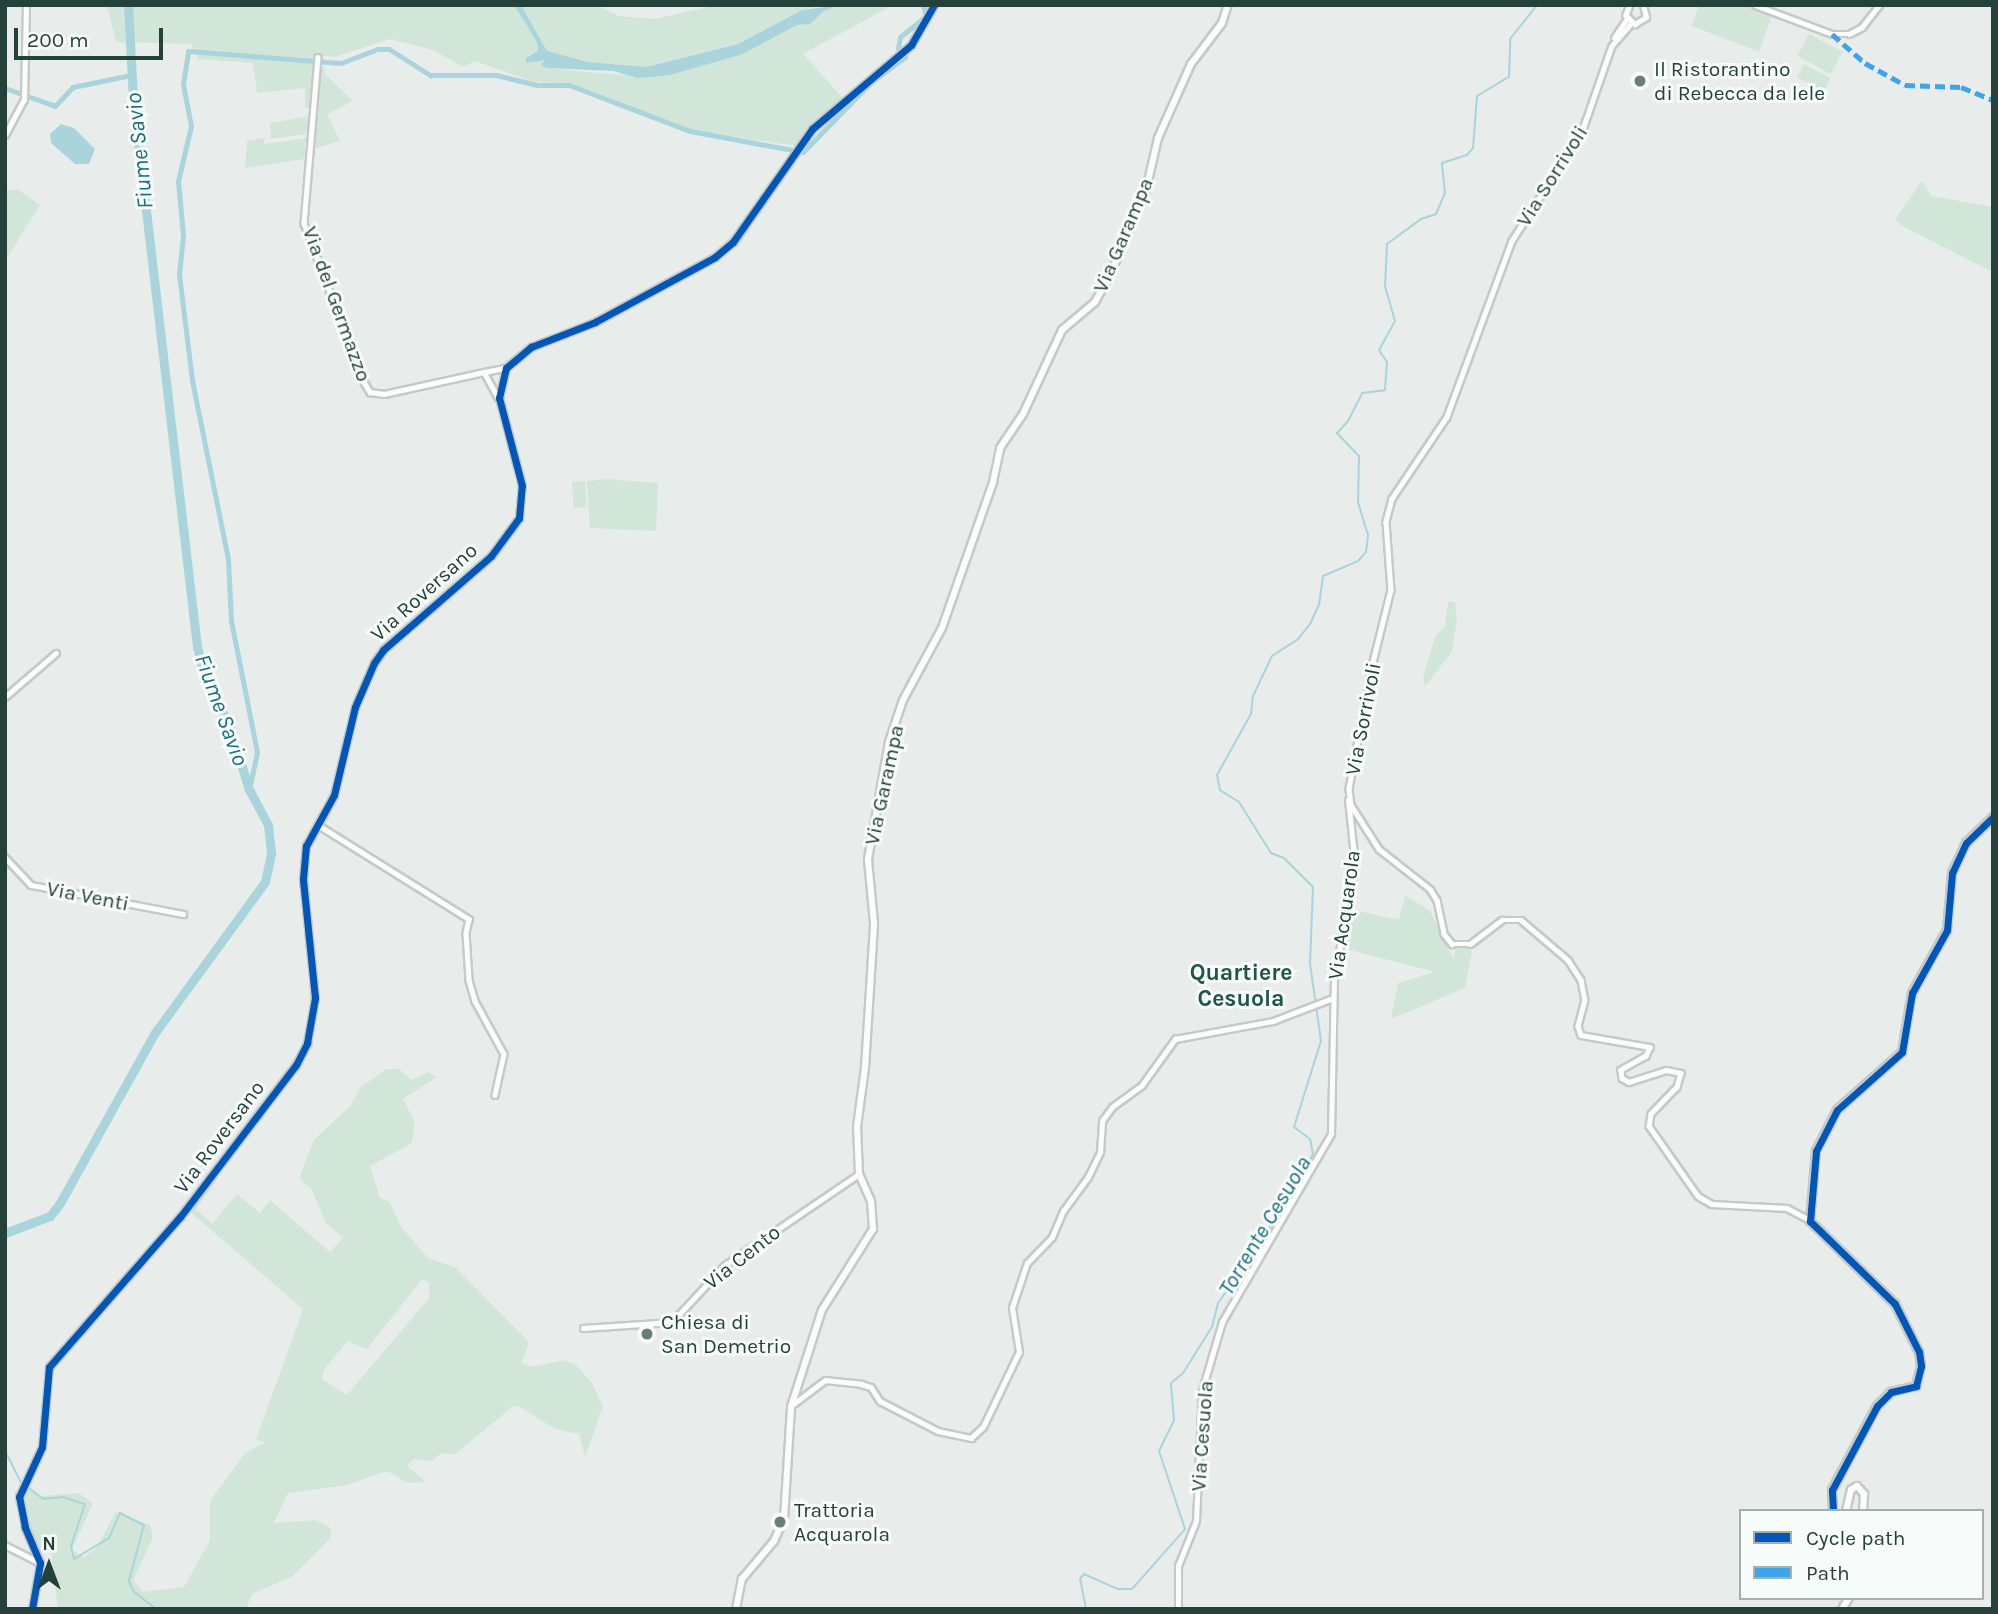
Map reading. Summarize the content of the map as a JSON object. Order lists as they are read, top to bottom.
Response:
{
  "streets": {
    "street": [
      "Via Sorrivoli",
      "Via Garampa",
      "Via del Germazzo",
      "Via Roversano",
      "Via Venti",
      "Via Acquarola",
      "Via Cento",
      "Via Cesuola"
    ]
  },
  "crossings": [
    ["Via Sorrivoli", "Via Acquarola"],
    ["Via Garampa", "Via Acquarola"],
    ["Via Garampa", "Via Cento"],
    ["Via del Germazzo", "Via Roversano"],
    ["Via Acquarola", "Via Cesuola"]
  ],
  "districts": ["Quartiere Cesuola"],
  "water": ["Fiume Savio", "Torrente Cesuola"],
  "places": ["Il Ristorantino di Rebecca da lele", "Chiesa di San Demetrio", "Trattoria Acquarola"],
  "legend": ["Cycle path", "Path"],
  "scale_bar": "200 m",
  "north": "top"
}
